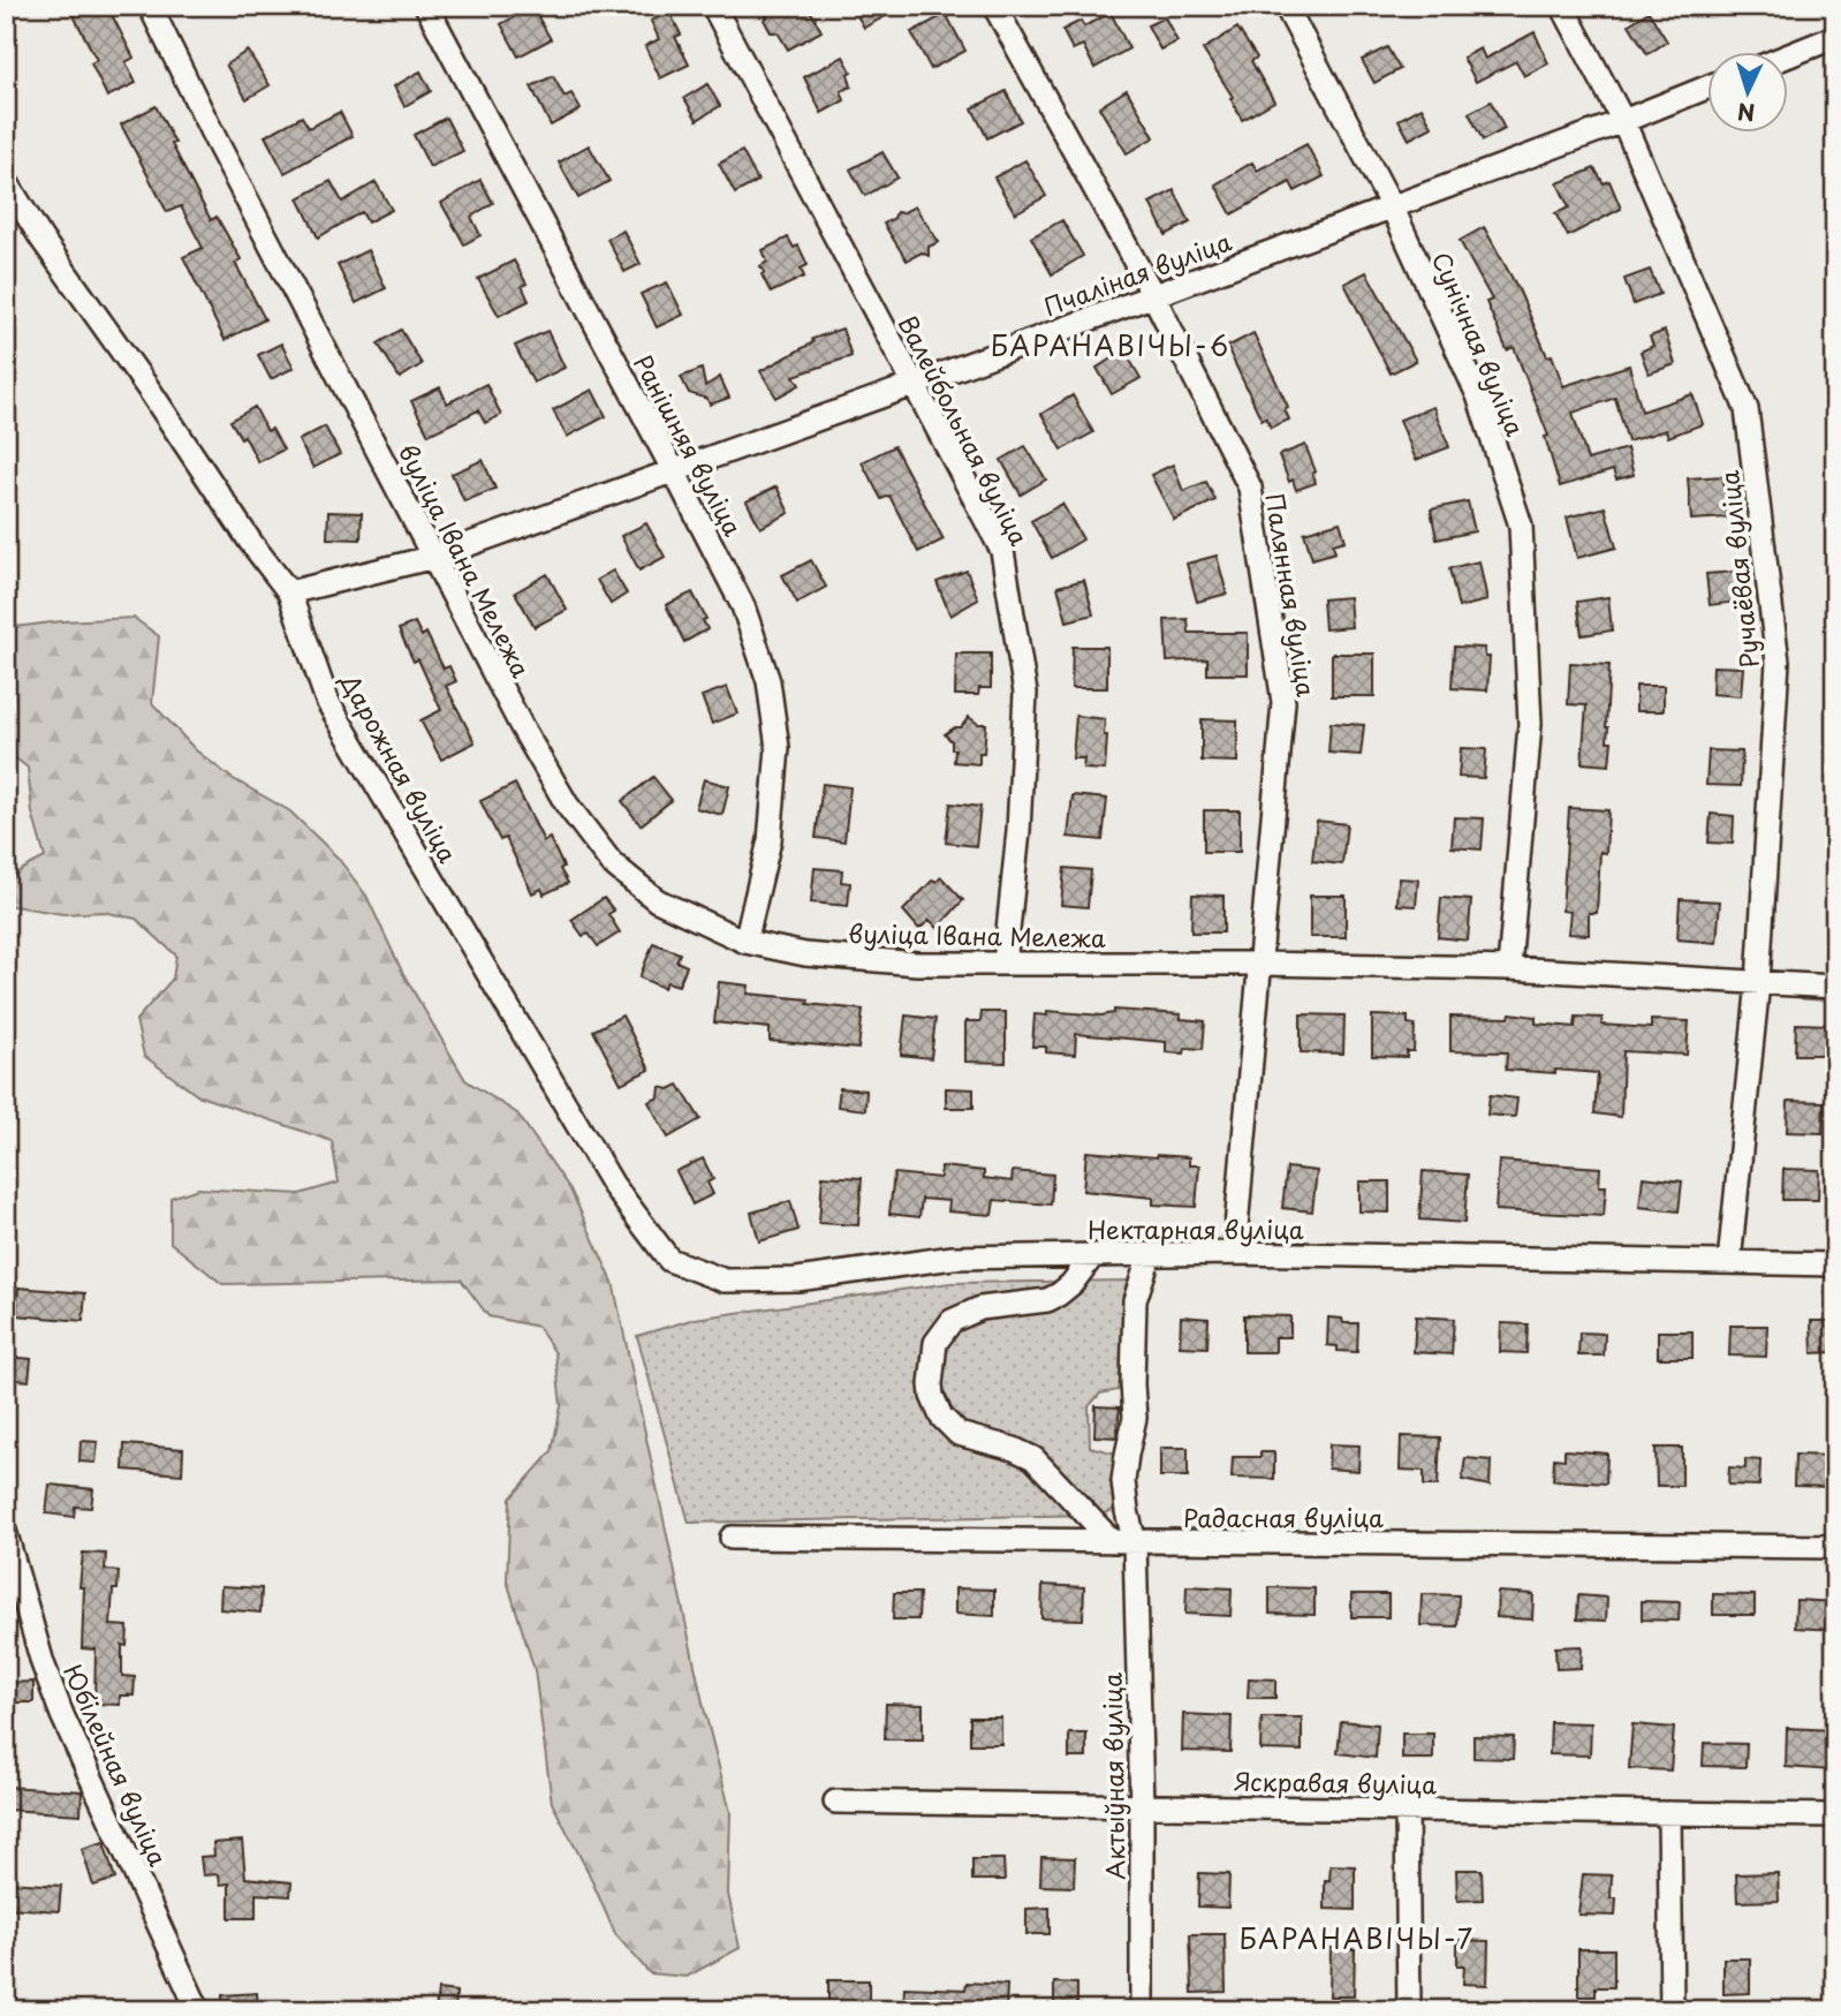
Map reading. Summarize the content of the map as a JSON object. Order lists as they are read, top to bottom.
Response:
{
  "streets": {
    "street": [
      "Пчаліная вуліца",
      "Сунічная вуліца",
      "Валейбольная вуліца",
      "Ранішняя вуліца",
      "вуліца Івана Мележа",
      "Ручаёвая вуліца",
      "Палянная вуліца",
      "Дарожная вуліца",
      "Нектарная вуліца",
      "Радасная вуліца",
      "Юбілейная вуліца",
      "Актыўная вуліца",
      "Яскравая вуліца"
    ]
  },
  "crossings": [
    ["Пчаліная вуліца", "Сунічная вуліца"],
    ["Пчаліная вуліца", "Валейбольная вуліца"],
    ["Пчаліная вуліца", "Ранішняя вуліца"],
    ["Пчаліная вуліца", "вуліца Івана Мележа"],
    ["Пчаліная вуліца", "Ручаёвая вуліца"],
    ["Пчаліная вуліца", "Палянная вуліца"],
    ["Пчаліная вуліца", "Дарожная вуліца"],
    ["Сунічная вуліца", "вуліца Івана Мележа"],
    ["Валейбольная вуліца", "вуліца Івана Мележа"],
    ["Ранішняя вуліца", "вуліца Івана Мележа"],
    ["вуліца Івана Мележа", "Ручаёвая вуліца"],
    ["вуліца Івана Мележа", "Палянная вуліца"],
    ["Ручаёвая вуліца", "Нектарная вуліца"],
    ["Палянная вуліца", "Нектарная вуліца"],
    ["Дарожная вуліца", "Нектарная вуліца"],
    ["Нектарная вуліца", "Актыўная вуліца"],
    ["Радасная вуліца", "Актыўная вуліца"],
    ["Актыўная вуліца", "Яскравая вуліца"]
  ],
  "districts": ["БАРАНАВІЧЫ-6", "БАРАНАВІЧЫ-7"],
  "north": "bottom"
}
